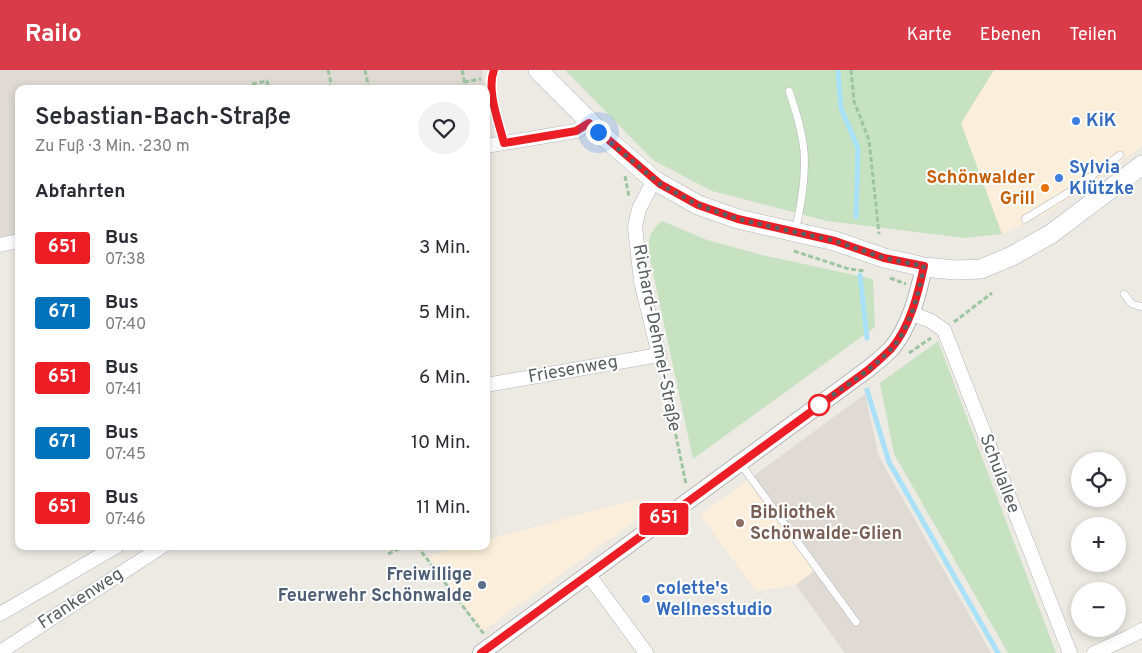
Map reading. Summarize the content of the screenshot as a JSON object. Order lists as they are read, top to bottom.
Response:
{
  "streets": {
    "street": [
      "Richard-Dehmel-Straße",
      "Friesenweg",
      "Schulallee",
      "Frankenweg"
    ]
  },
  "crossings": [
    ["Richard-Dehmel-Straße", "Friesenweg"]
  ],
  "places": [
    "KiK",
    "Sylvia Klützke",
    "Schönwalder Grill",
    "Bibliothek Schönwalde-Glien",
    "Freiwillige Feuerwehr Schönwalde",
    "colette's Wellnesstudio"
  ],
  "lines": ["bus line 651"],
  "page": {
    "header": "Railo",
    "nav": ["Karte", "Ebenen", "Teilen"],
    "on_map": "651",
    "heading": [
      ["Sebastian-Bach-Straße", "Zu Fuß · 3 Min. · 230 m"],
      "Abfahrten"
    ],
    "list": [
      {
        "mark": "651",
        "name": "Bus",
        "note": "07:38",
        "value": "3 Min."
      },
      {
        "mark": "671",
        "name": "Bus",
        "note": "07:40",
        "value": "5 Min."
      },
      {
        "mark": "651",
        "name": "Bus",
        "note": "07:41",
        "value": "6 Min."
      },
      {
        "mark": "671",
        "name": "Bus",
        "note": "07:45",
        "value": "10 Min."
      },
      {
        "mark": "651",
        "name": "Bus",
        "note": "07:46",
        "value": "11 Min."
      }
    ],
    "map_buttons": ["+", "−"]
  }
}
